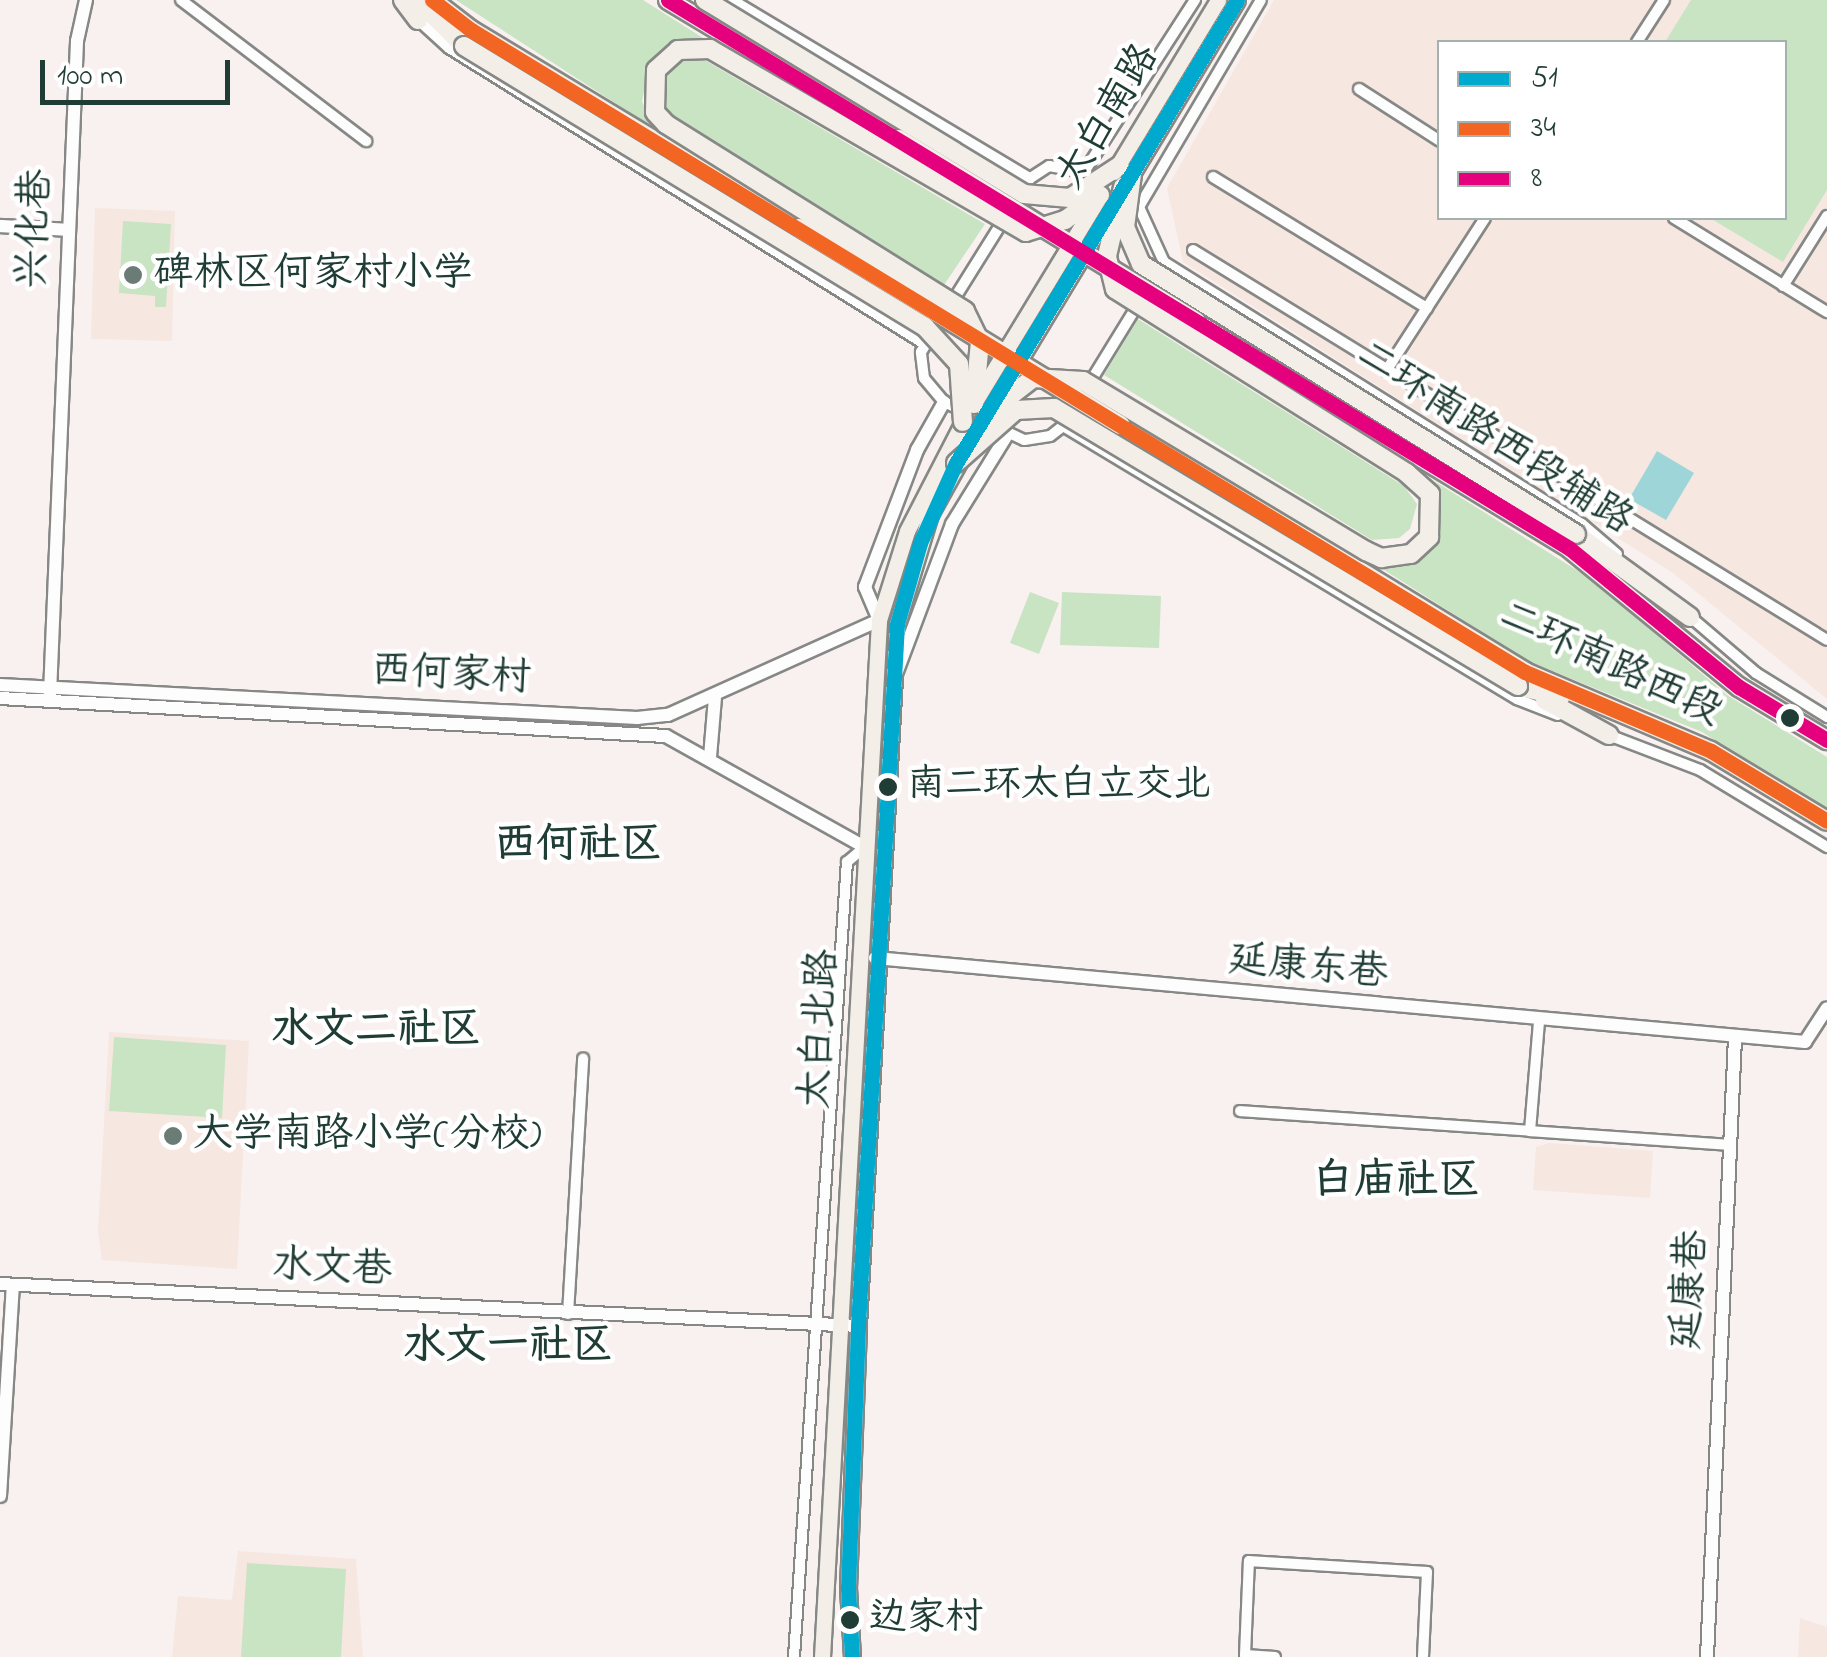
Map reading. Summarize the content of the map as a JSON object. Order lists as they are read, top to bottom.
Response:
{
  "streets": {
    "highway": ["二环南路西段"],
    "main road": ["太白南路", "太白北路"],
    "street": [
      "兴化巷",
      "二环南路西段辅路",
      "西何家村",
      "延康东巷",
      "水文巷",
      "延康巷"
    ]
  },
  "crossings": [
    ["太白南路", "太白北路"],
    ["兴化巷", "西何家村"],
    ["西何家村", "太白北路"],
    ["延康东巷", "太白北路"],
    ["延康东巷", "延康巷"],
    ["太白北路", "水文巷"]
  ],
  "districts": [
    "西何社区",
    "水文二社区",
    "白庙社区",
    "水文一社区"
  ],
  "places": [
    "碑林区何家村小学",
    "南二环太白立交北",
    "大学南路小学(分校)",
    "边家村"
  ],
  "lines": ["transit line 51", "transit line 34", "transit line 8"],
  "legend": ["51", "34", "8"],
  "scale_bar": "100 m"
}
